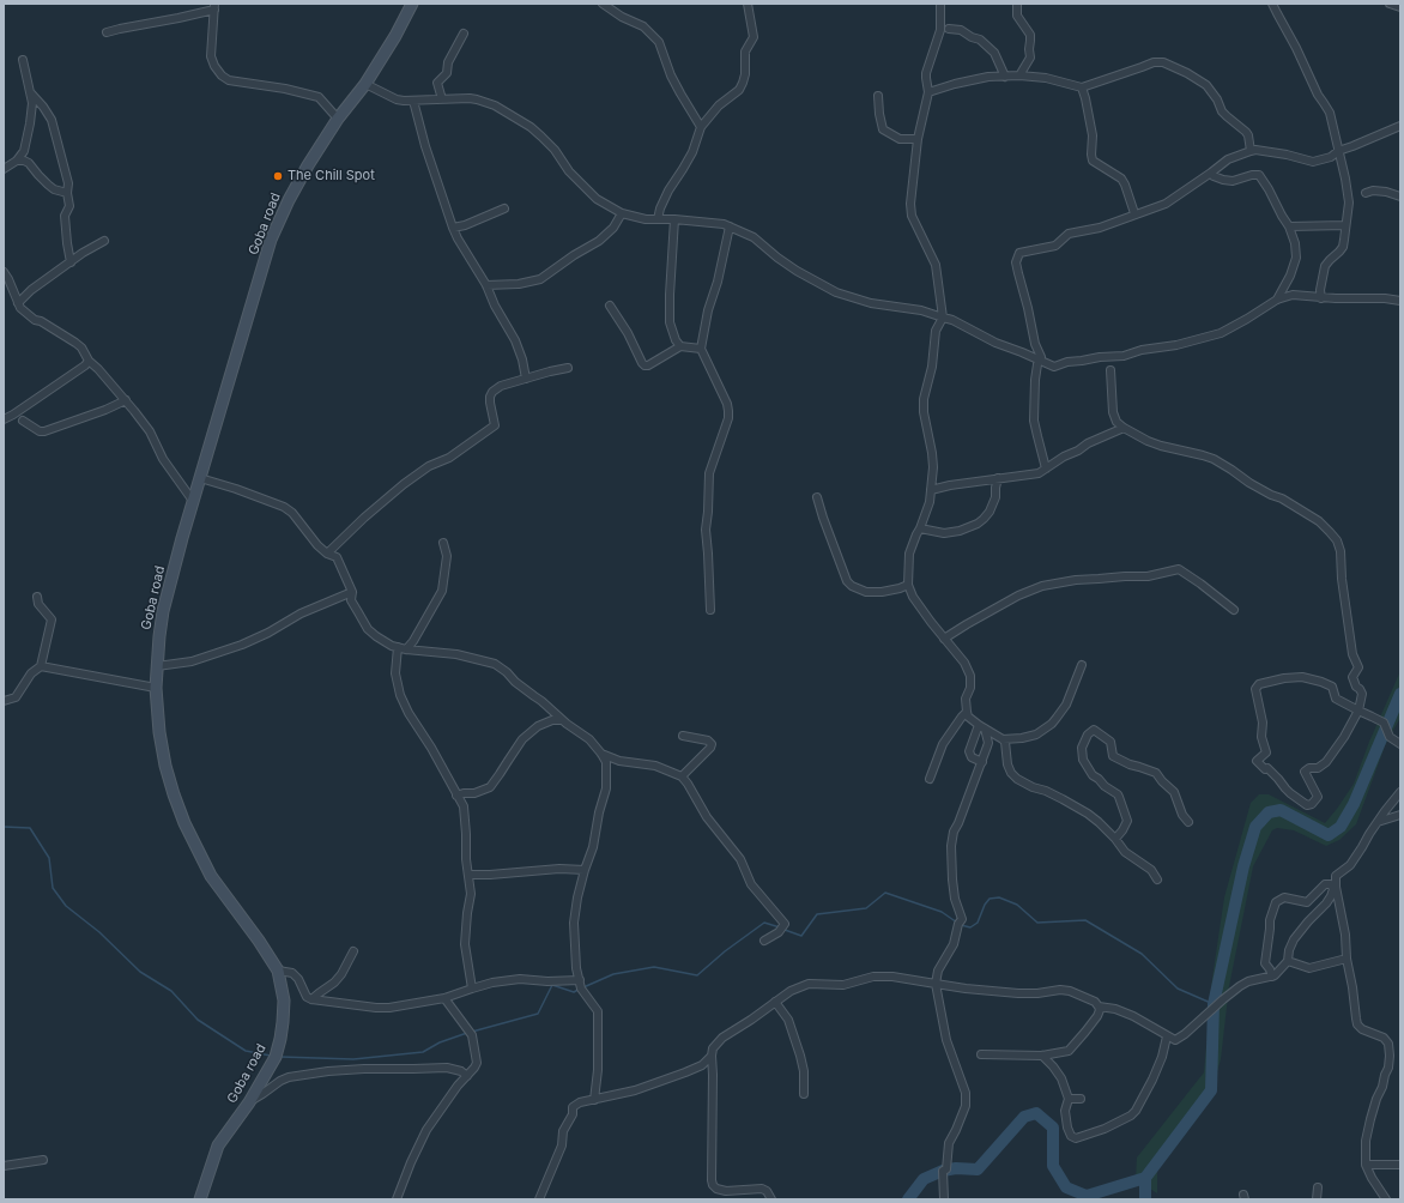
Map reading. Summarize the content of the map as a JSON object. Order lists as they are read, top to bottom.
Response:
{
  "streets": {
    "main road": ["Goba road"]
  },
  "places": ["The Chill Spot"]
}
